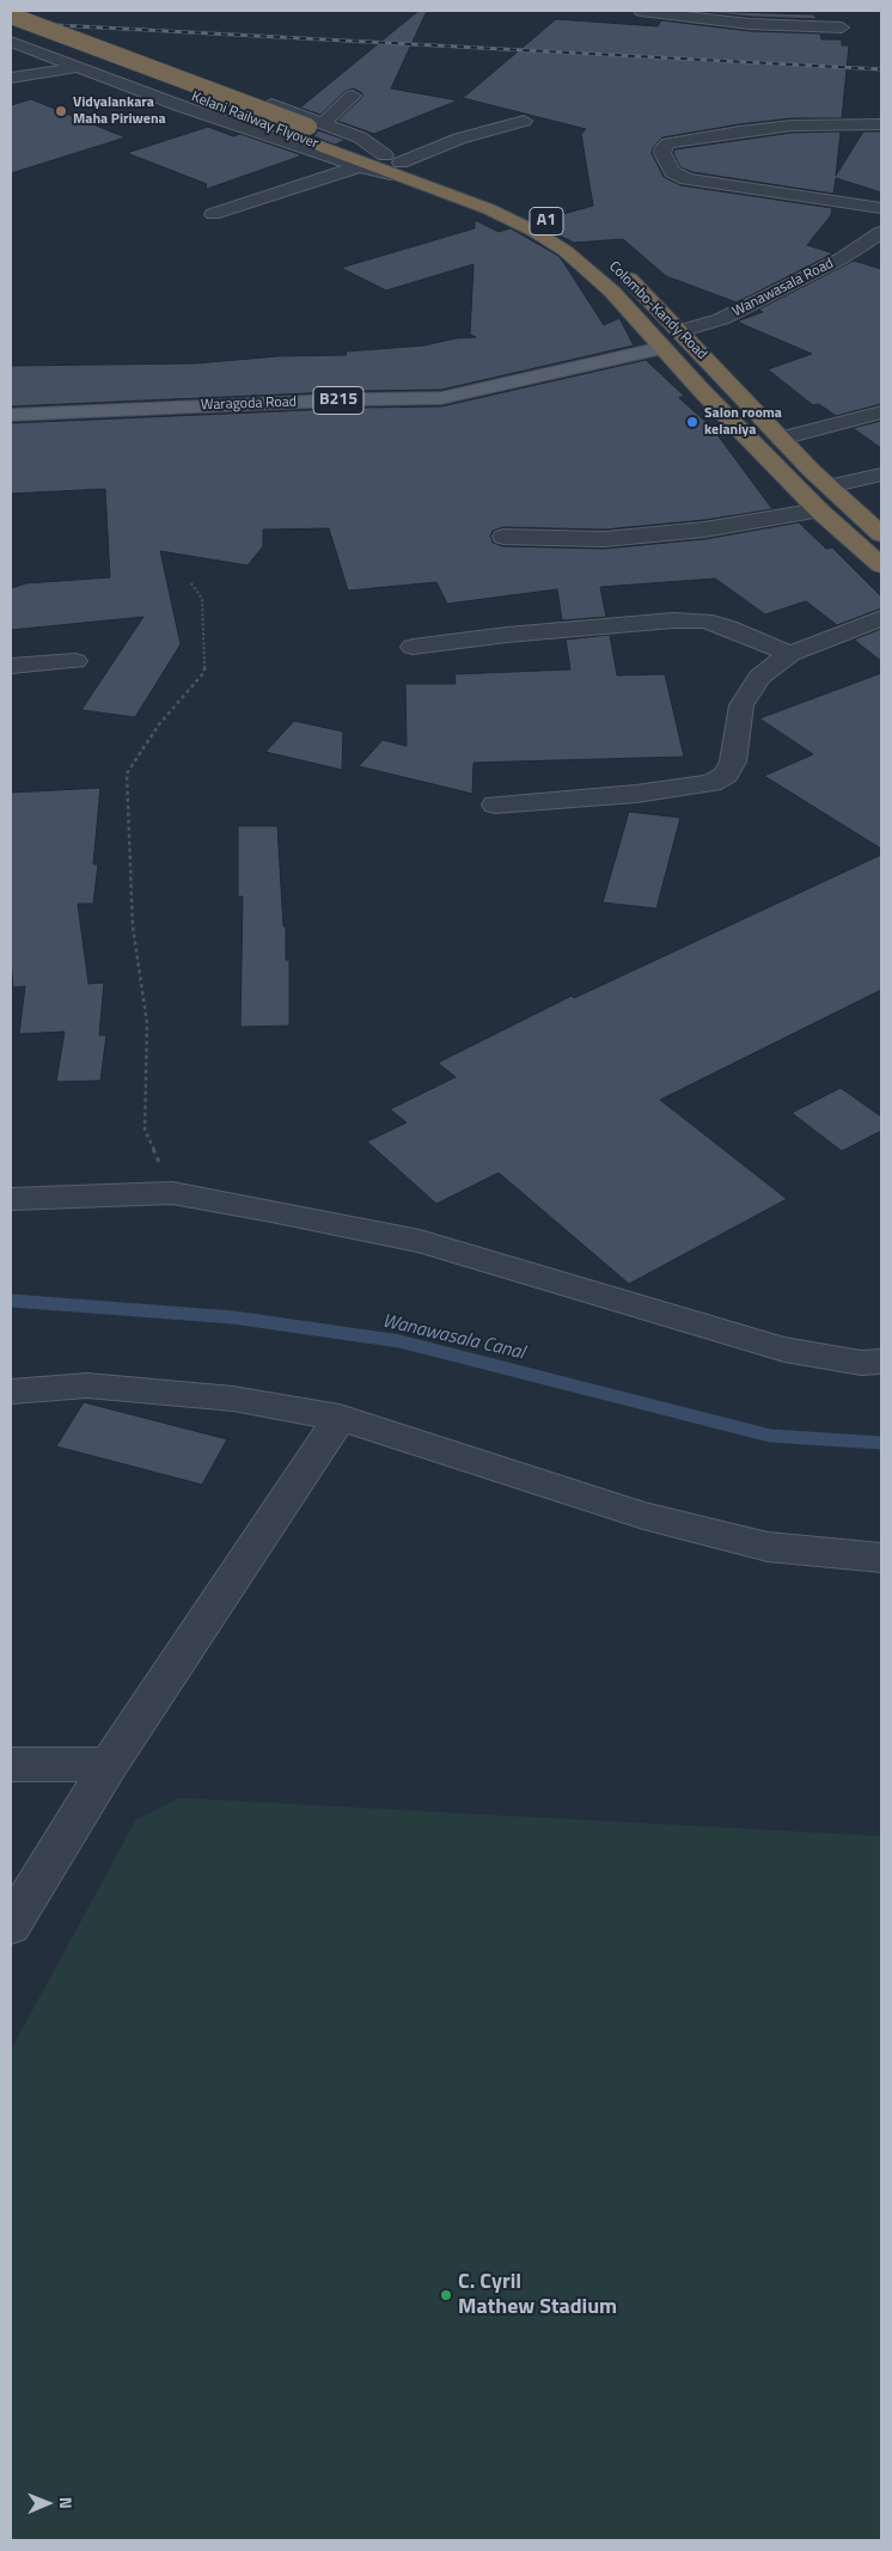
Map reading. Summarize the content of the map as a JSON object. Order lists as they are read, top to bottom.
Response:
{
  "streets": {
    "highway": ["Kelani Railway Flyover", "A1", "Colombo-Kandy Road"],
    "main road": ["B215", "Waragoda Road"],
    "street": ["Wanawasala Road"]
  },
  "crossings": [
    ["Kelani Railway Flyover", "A1"],
    ["Kelani Railway Flyover", "Colombo-Kandy Road"],
    ["A1", "Colombo-Kandy Road"],
    ["Wanawasala Road", "Colombo-Kandy Road"],
    ["Colombo-Kandy Road", "Waragoda Road"]
  ],
  "water": ["Wanawasala Canal"],
  "places": ["Vidyalankara Maha Piriwena", "Salon rooma kelaniya", "C. Cyril Mathew Stadium"],
  "north": "right"
}
